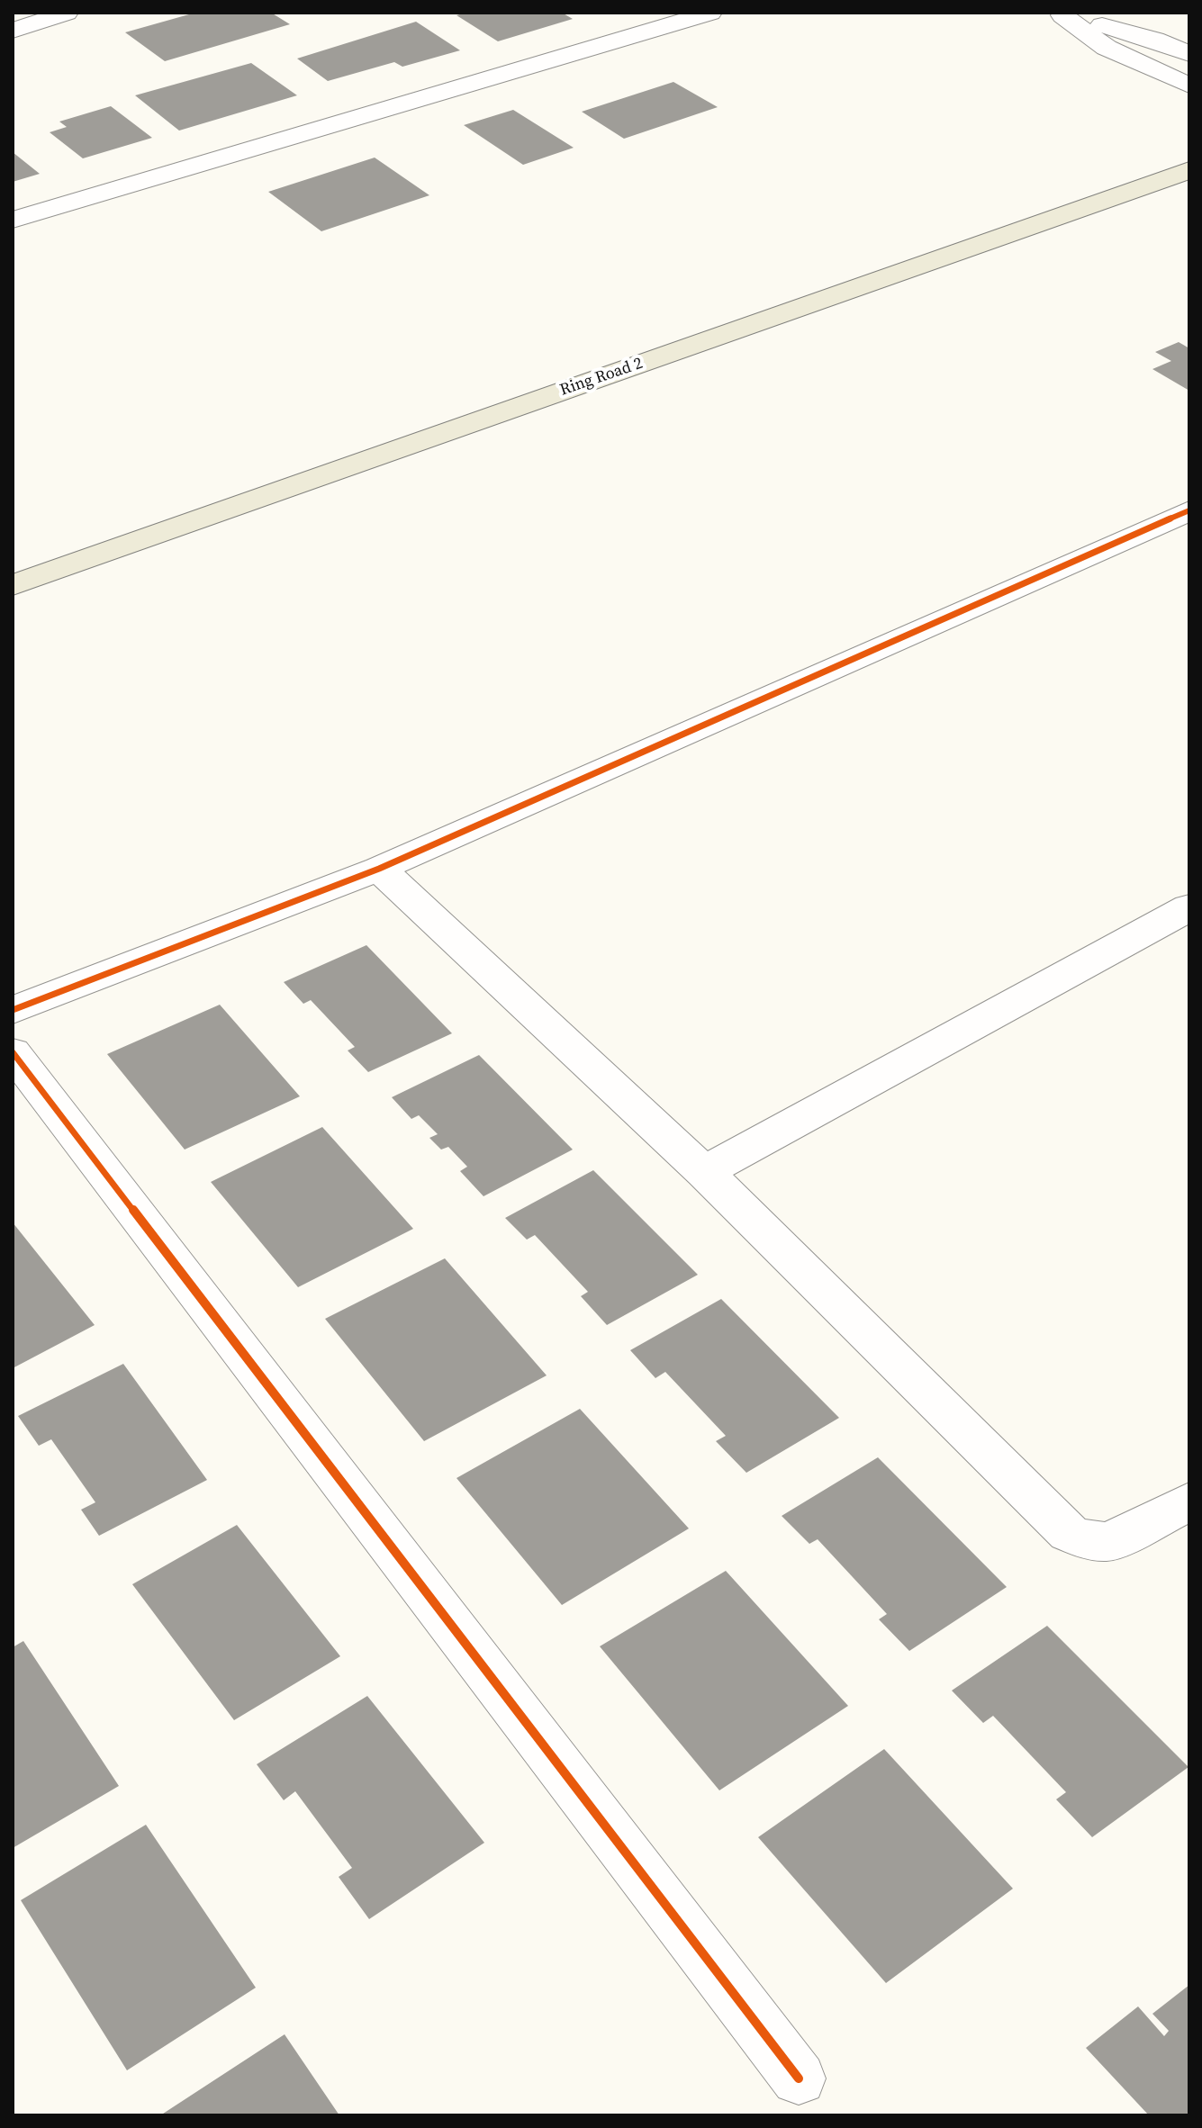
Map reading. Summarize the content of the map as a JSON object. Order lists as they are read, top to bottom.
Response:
{
  "streets": {
    "main road": ["Ring Road 2"]
  }
}
